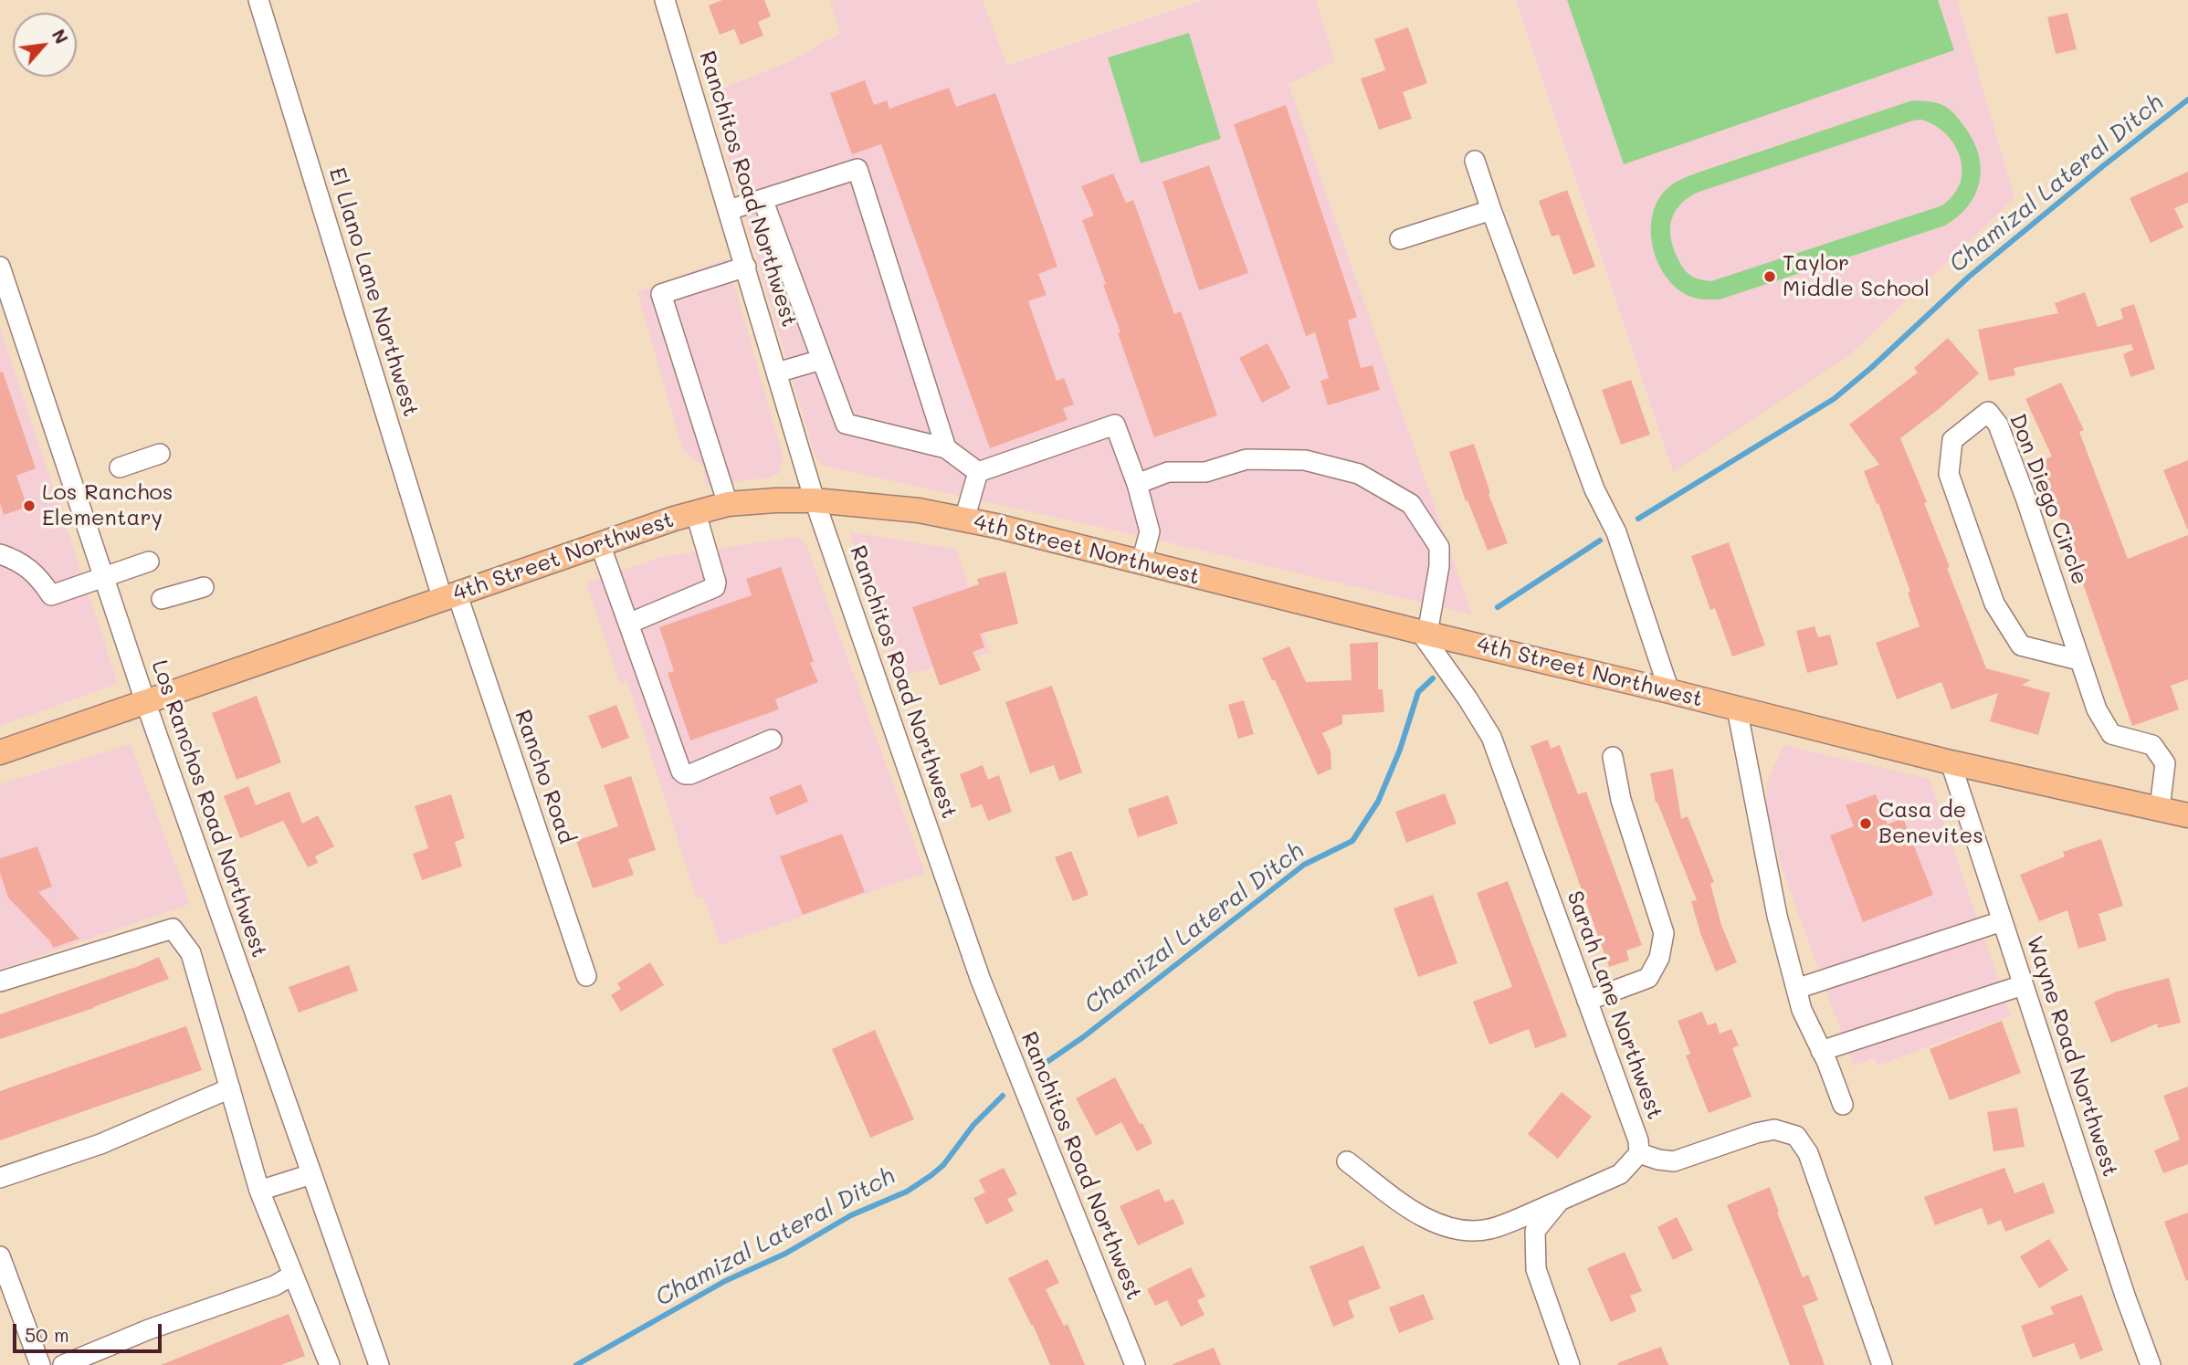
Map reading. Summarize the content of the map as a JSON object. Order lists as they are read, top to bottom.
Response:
{
  "streets": {
    "main road": ["4th Street Northwest"],
    "street": [
      "Ranchitos Road Northwest",
      "El Llano Lane Northwest",
      "Don Diego Circle",
      "Rancho Road",
      "Los Ranchos Road Northwest",
      "Sarah Lane Northwest",
      "Wayne Road Northwest"
    ]
  },
  "crossings": [
    ["Ranchitos Road Northwest", "4th Street Northwest"],
    ["El Llano Lane Northwest", "4th Street Northwest"],
    ["El Llano Lane Northwest", "Rancho Road"],
    ["Don Diego Circle", "4th Street Northwest"],
    ["4th Street Northwest", "Rancho Road"],
    ["4th Street Northwest", "Los Ranchos Road Northwest"],
    ["4th Street Northwest", "Sarah Lane Northwest"],
    ["4th Street Northwest", "Wayne Road Northwest"]
  ],
  "water": ["Chamizal Lateral Ditch"],
  "places": ["Taylor Middle School", "Los Ranchos Elementary", "Casa de Benevites"],
  "scale_bar": "50 m",
  "north": "top right"
}
